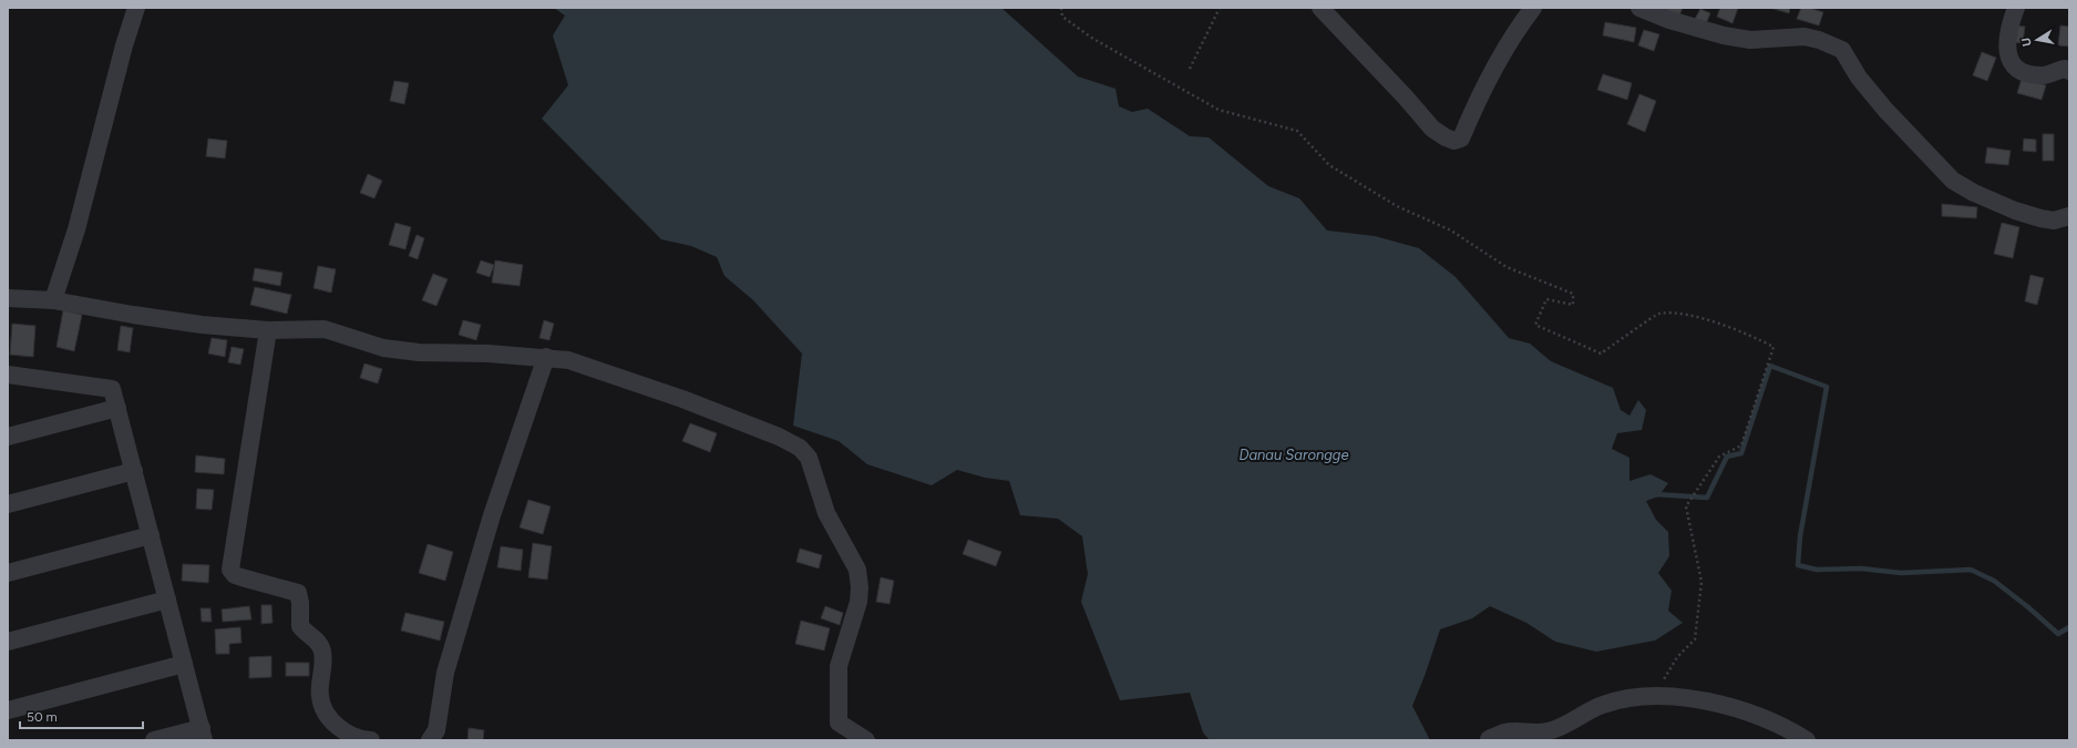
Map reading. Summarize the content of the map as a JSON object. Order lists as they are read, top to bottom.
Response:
{
  "water": ["Danau Sarongge"],
  "scale_bar": "50 m",
  "north": "left"
}
